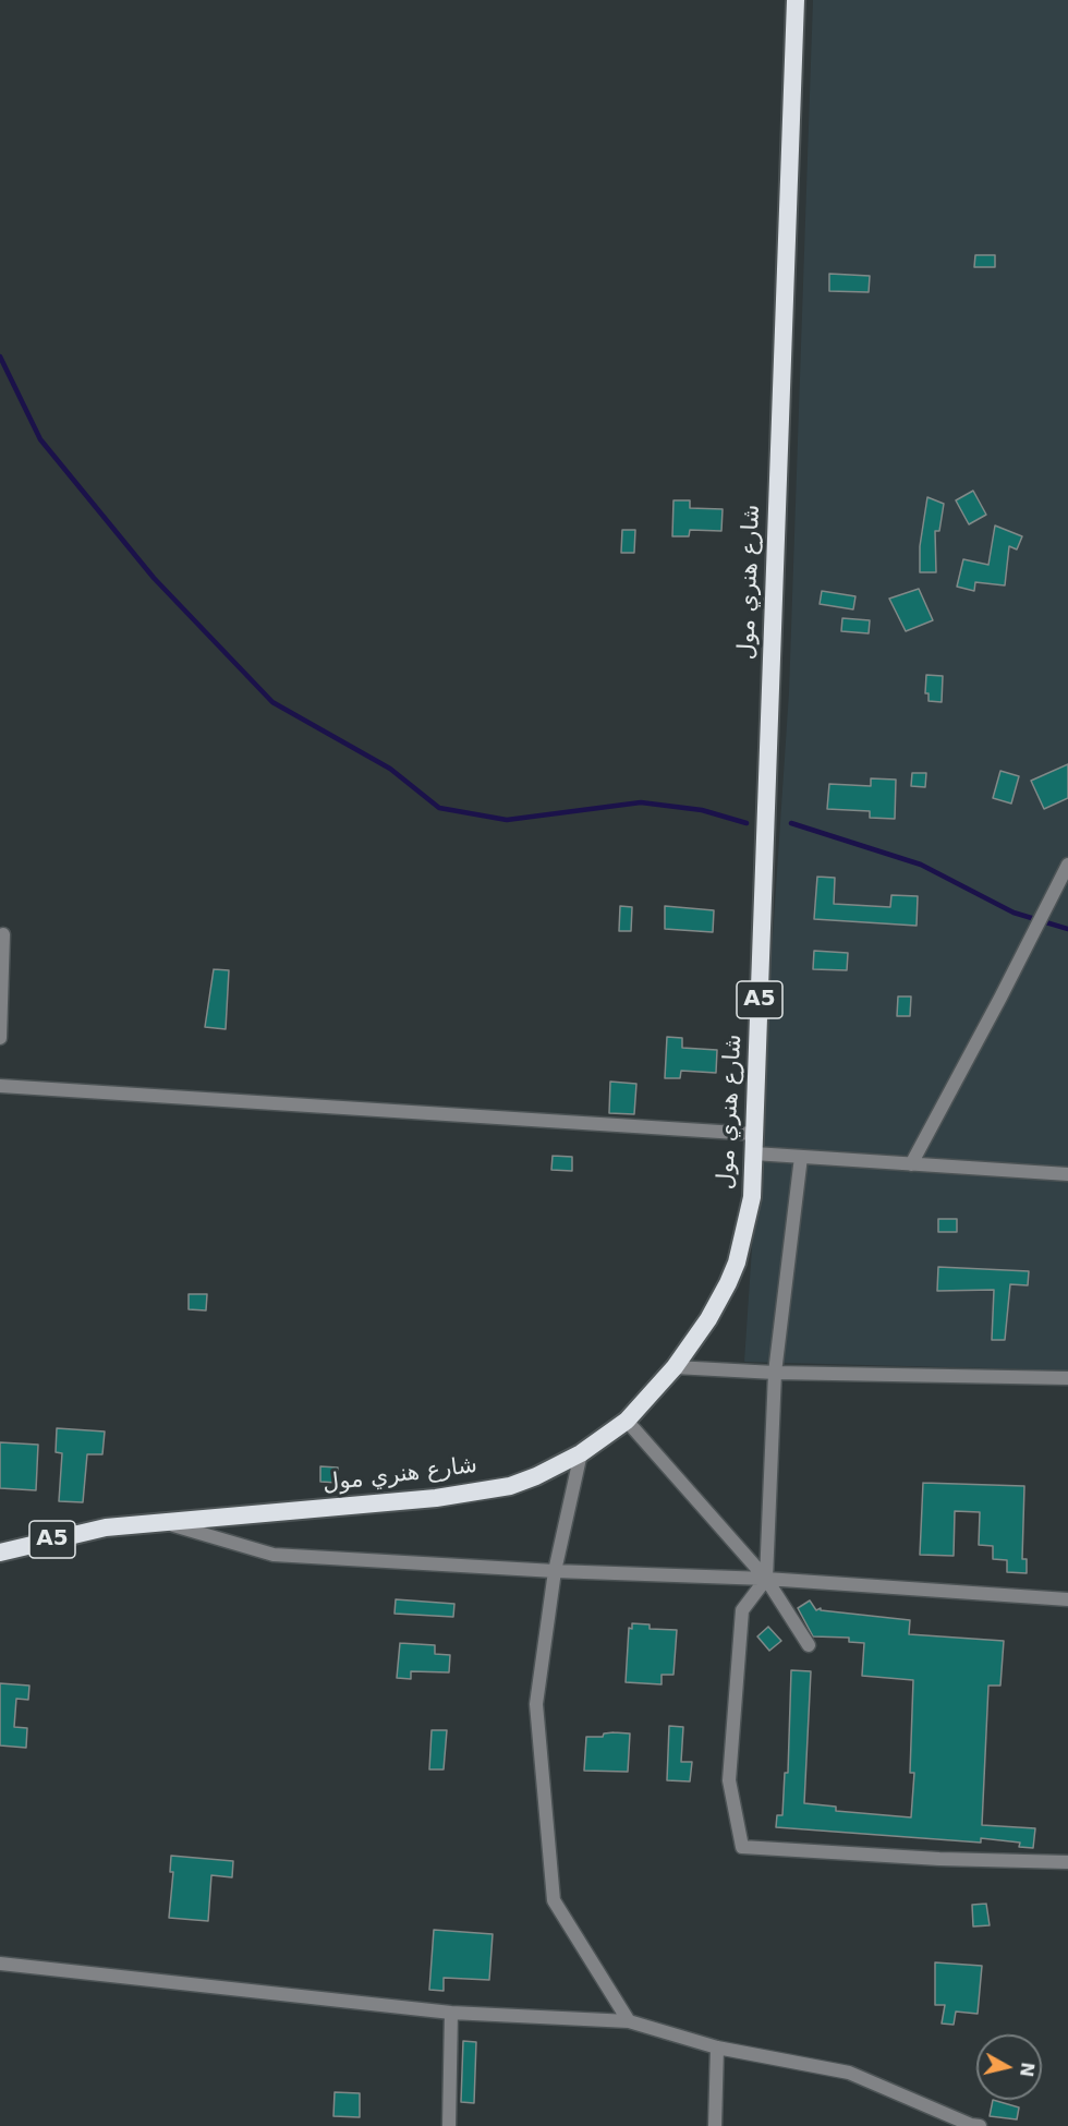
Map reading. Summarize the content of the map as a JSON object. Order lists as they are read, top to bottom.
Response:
{
  "streets": {
    "highway": ["شارع هنري مول", "A5"]
  },
  "north": "right"
}
